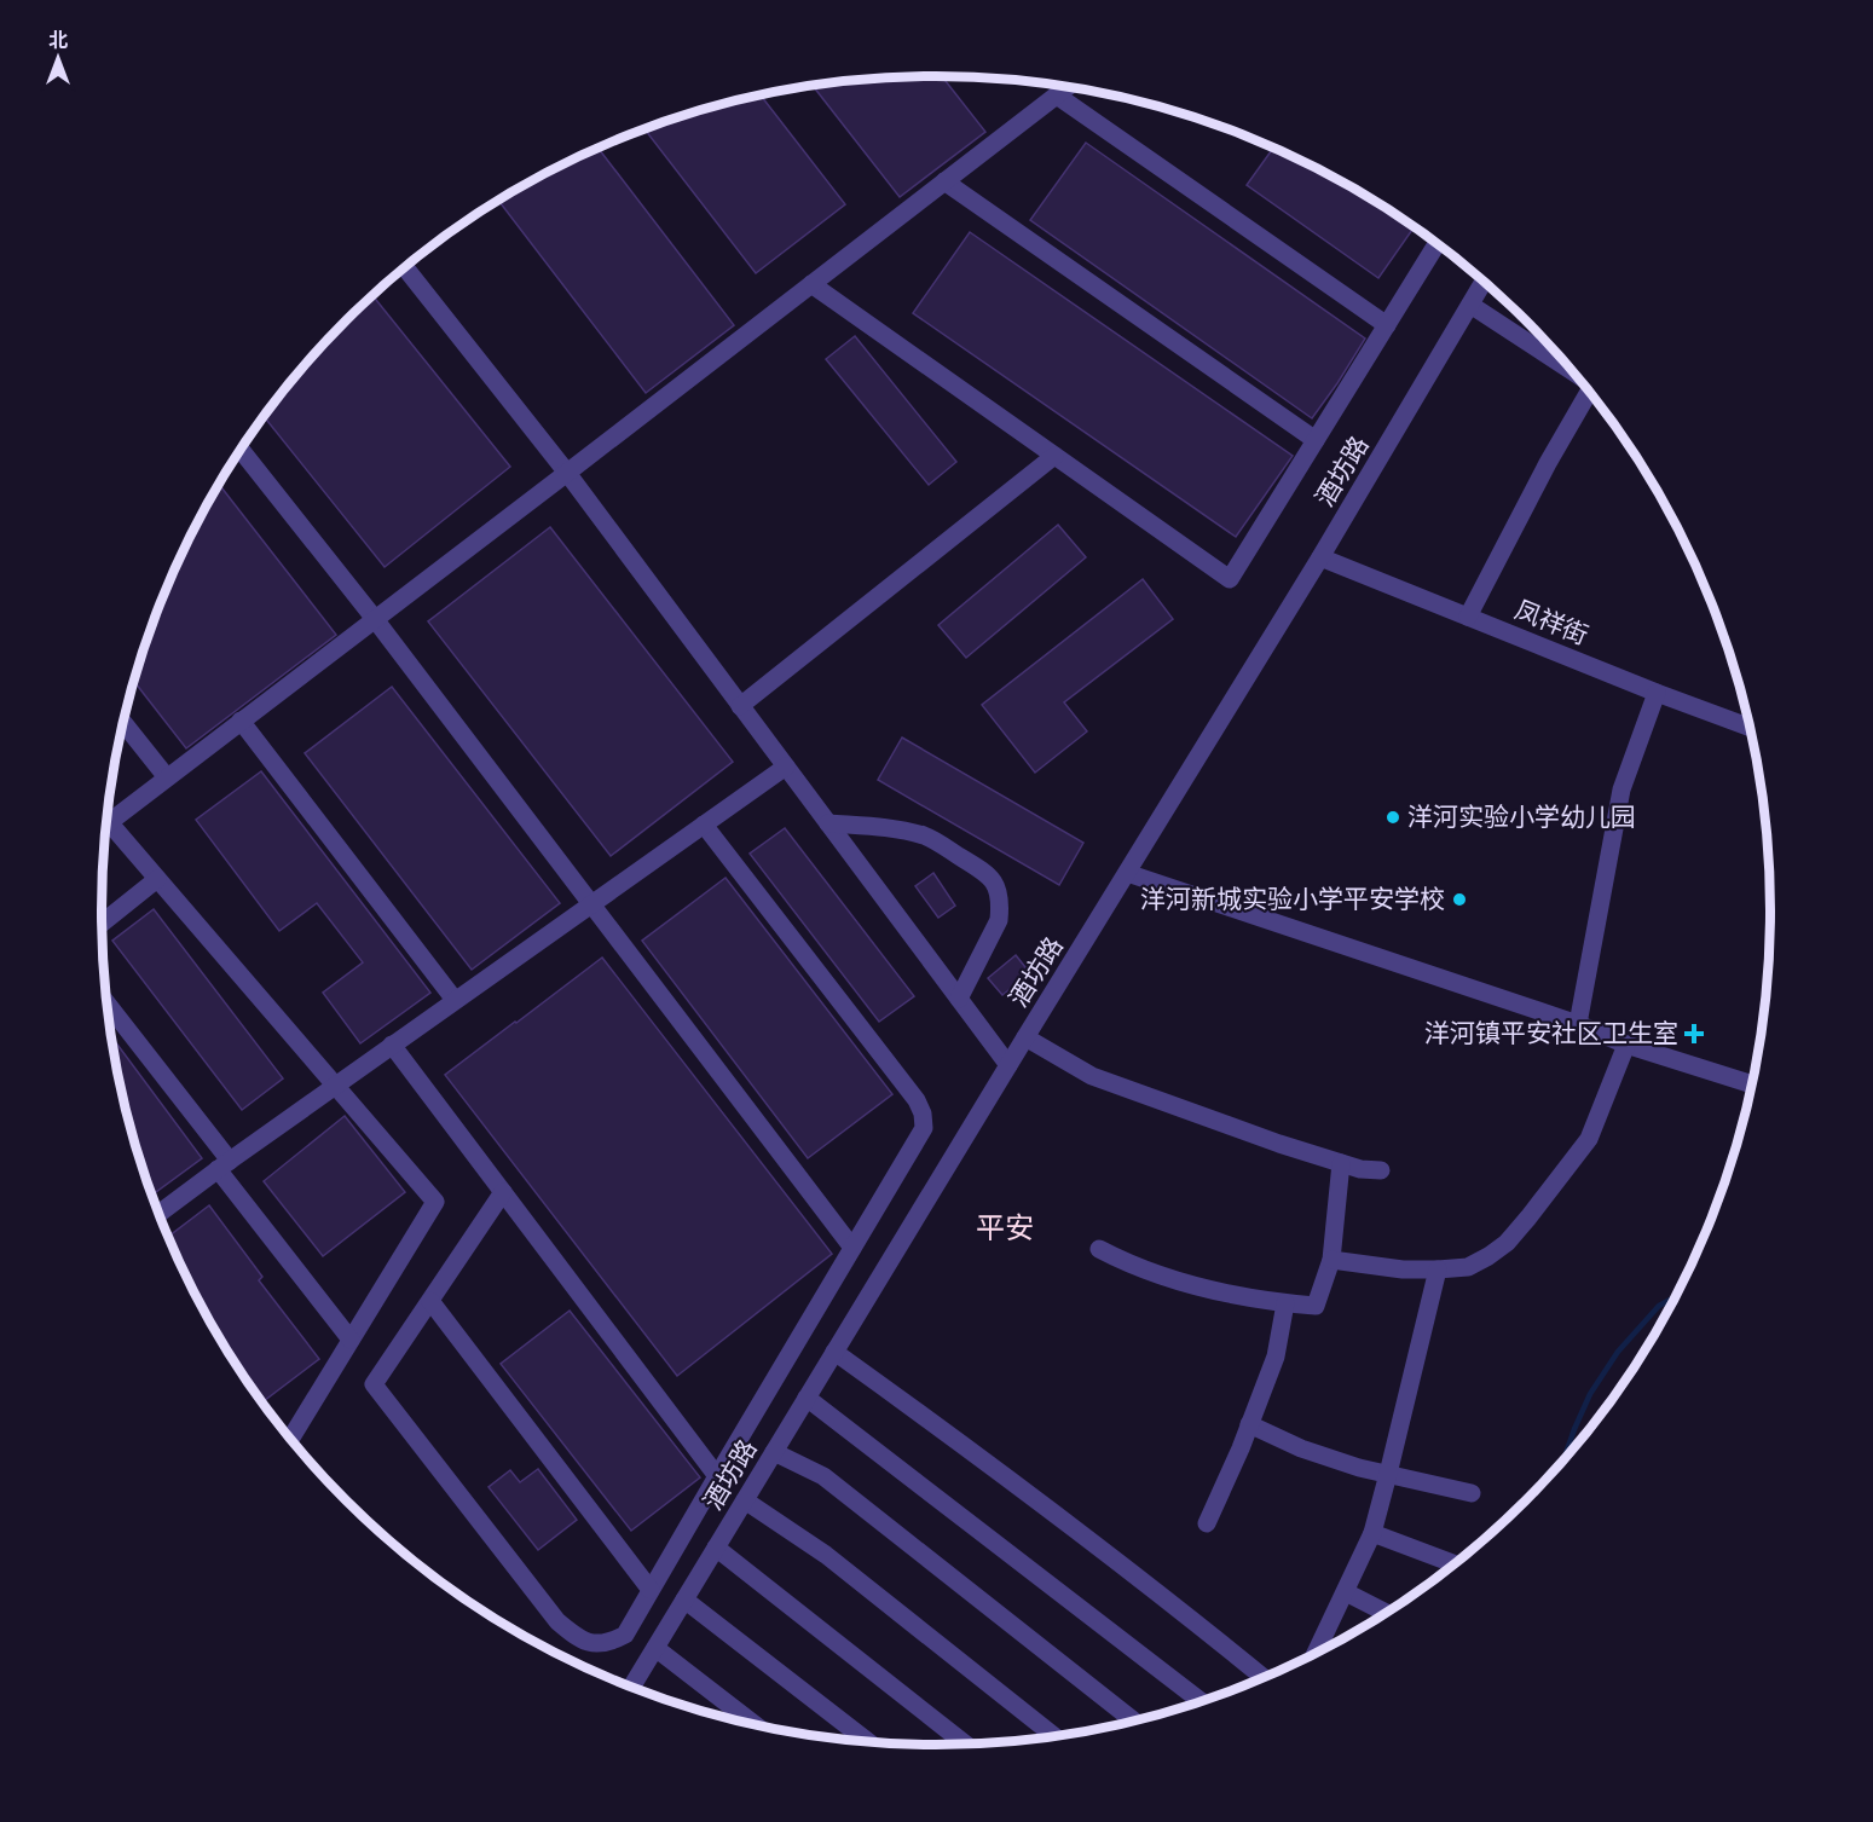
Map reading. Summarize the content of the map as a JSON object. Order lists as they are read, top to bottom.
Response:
{
  "streets": {
    "street": ["酒坊路", "凤祥街"]
  },
  "crossings": [
    ["酒坊路", "凤祥街"]
  ],
  "districts": ["平安"],
  "places": {
    "other": ["洋河实验小学幼儿园", "洋河新城实验小学平安学校"],
    "health": ["洋河镇平安社区卫生室"]
  },
  "north": "top"
}
